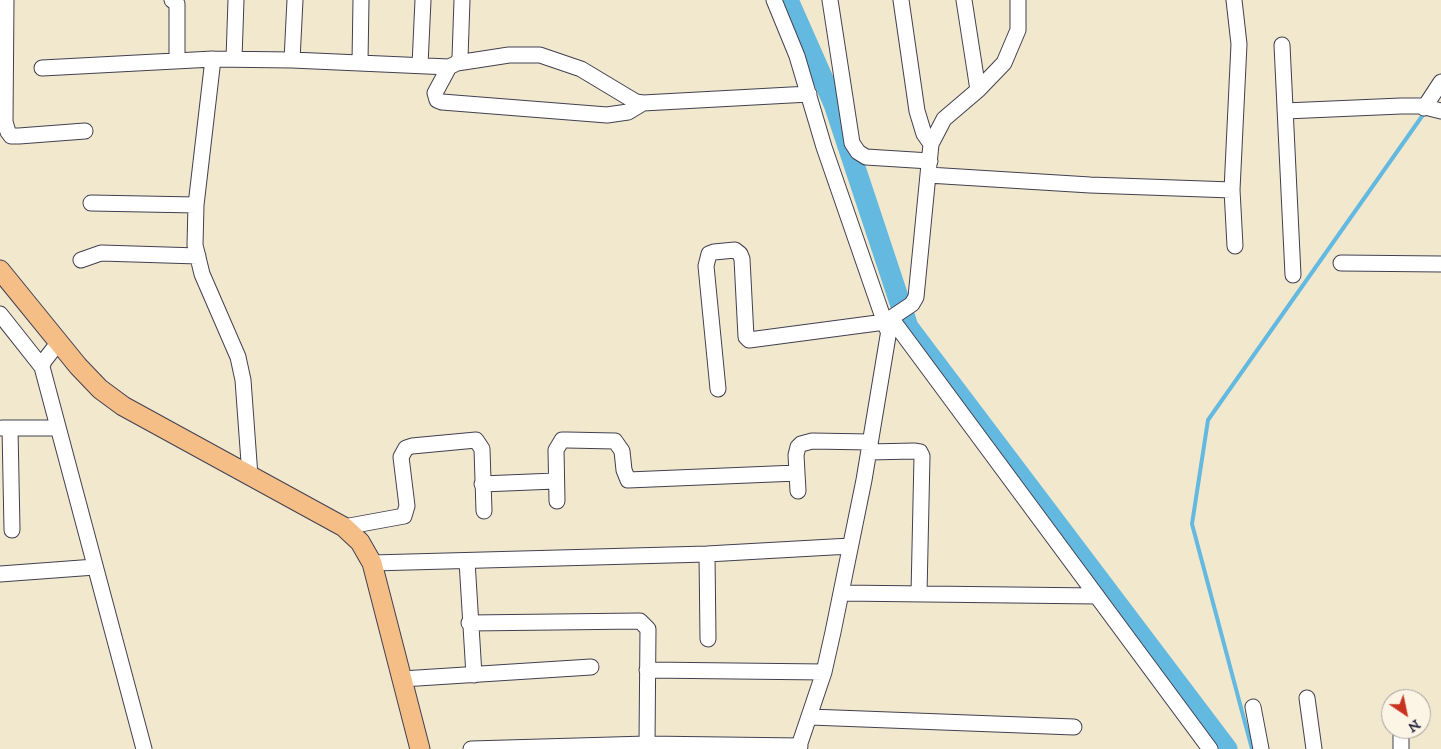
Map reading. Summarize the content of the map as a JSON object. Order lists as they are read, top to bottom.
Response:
{
  "north": "bottom right"
}
